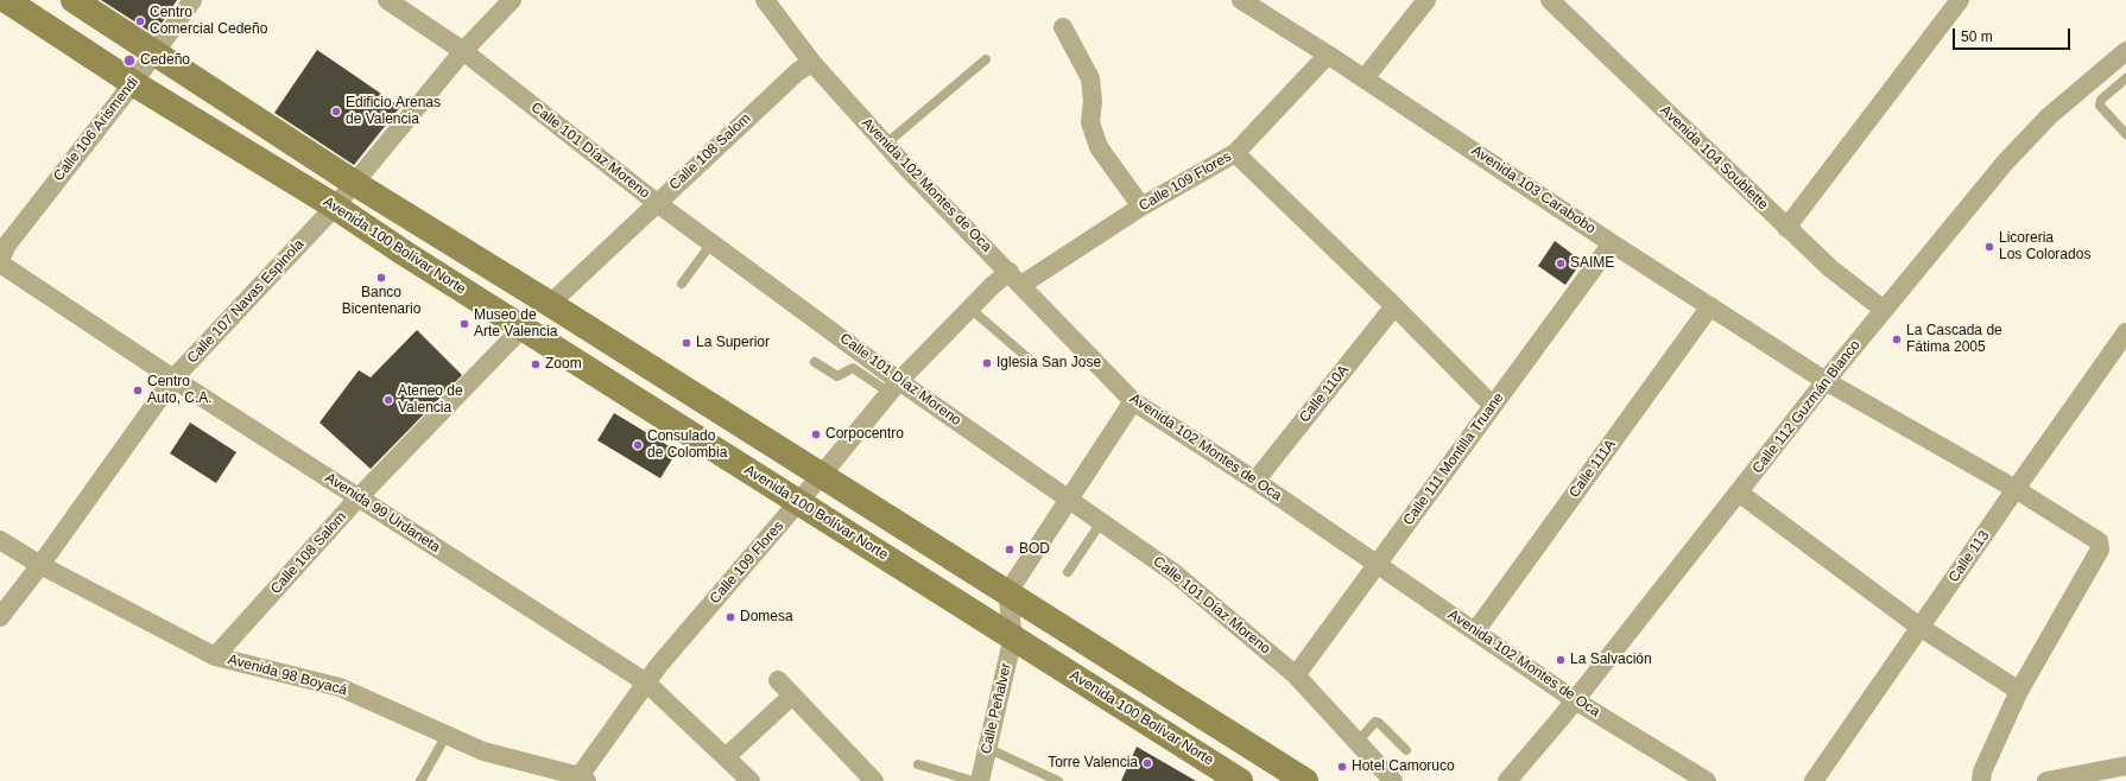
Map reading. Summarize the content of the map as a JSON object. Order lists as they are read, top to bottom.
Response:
{
  "streets": {
    "main road": ["Avenida 100 Bolívar Norte"],
    "street": [
      "Calle 106 Arismendi",
      "Calle 101 Díaz Moreno",
      "Calle 108 Salom",
      "Avenida 104 Soublette",
      "Calle 109 Flores",
      "Avenida 102 Montes de Oca",
      "Avenida 103 Carabobo",
      "Calle 107 Navas Espinola",
      "Calle 110A",
      "Calle 112 Guzmán Blanco",
      "Calle 111 Montilla Truane",
      "Calle 111A",
      "Avenida 99 Urdaneta",
      "Calle 113",
      "Avenida 98 Boyacá",
      "Calle Peñalver"
    ]
  },
  "crossings": [
    ["Calle 106 Arismendi", "Avenida 100 Bolívar Norte"],
    ["Calle 101 Díaz Moreno", "Calle 108 Salom"],
    ["Calle 101 Díaz Moreno", "Calle 109 Flores"],
    ["Calle 101 Díaz Moreno", "Calle 107 Navas Espinola"],
    ["Calle 101 Díaz Moreno", "Calle 111 Montilla Truane"],
    ["Calle 108 Salom", "Avenida 102 Montes de Oca"],
    ["Calle 108 Salom", "Avenida 100 Bolívar Norte"],
    ["Calle 108 Salom", "Avenida 99 Urdaneta"],
    ["Calle 108 Salom", "Avenida 98 Boyacá"],
    ["Avenida 104 Soublette", "Calle 112 Guzmán Blanco"],
    ["Calle 109 Flores", "Avenida 102 Montes de Oca"],
    ["Calle 109 Flores", "Avenida 103 Carabobo"],
    ["Calle 109 Flores", "Avenida 100 Bolívar Norte"],
    ["Calle 109 Flores", "Avenida 99 Urdaneta"],
    ["Calle 109 Flores", "Avenida 98 Boyacá"],
    ["Avenida 102 Montes de Oca", "Calle 110A"],
    ["Avenida 102 Montes de Oca", "Calle 112 Guzmán Blanco"],
    ["Avenida 102 Montes de Oca", "Calle 111 Montilla Truane"],
    ["Avenida 102 Montes de Oca", "Calle 111A"],
    ["Avenida 103 Carabobo", "Calle 112 Guzmán Blanco"],
    ["Avenida 103 Carabobo", "Calle 111 Montilla Truane"],
    ["Avenida 103 Carabobo", "Calle 111A"],
    ["Avenida 103 Carabobo", "Calle 113"],
    ["Avenida 100 Bolívar Norte", "Calle 107 Navas Espinola"],
    ["Avenida 100 Bolívar Norte", "Calle Peñalver"],
    ["Calle 107 Navas Espinola", "Avenida 99 Urdaneta"],
    ["Calle 107 Navas Espinola", "Avenida 98 Boyacá"]
  ],
  "places": [
    "Centro Comercial Cedeño",
    "Cedeño",
    "Edificio Arenas de Valencia",
    "Licoreria Los Colorados",
    "SAIME",
    "Banco Bicentenario",
    "Museo de Arte Valencia",
    "La Cascada de Fátima 2005",
    "La Superior",
    "Iglesia San Jose",
    "Zoom",
    "Centro Auto, C.A.",
    "Ateneo de Valencia",
    "Corpocentro",
    "Consulado de Colombia",
    "BOD",
    "Domesa",
    "La Salvación",
    "Torre Valencia",
    "Hotel Camoruco"
  ],
  "scale_bar": "50 m"
}
